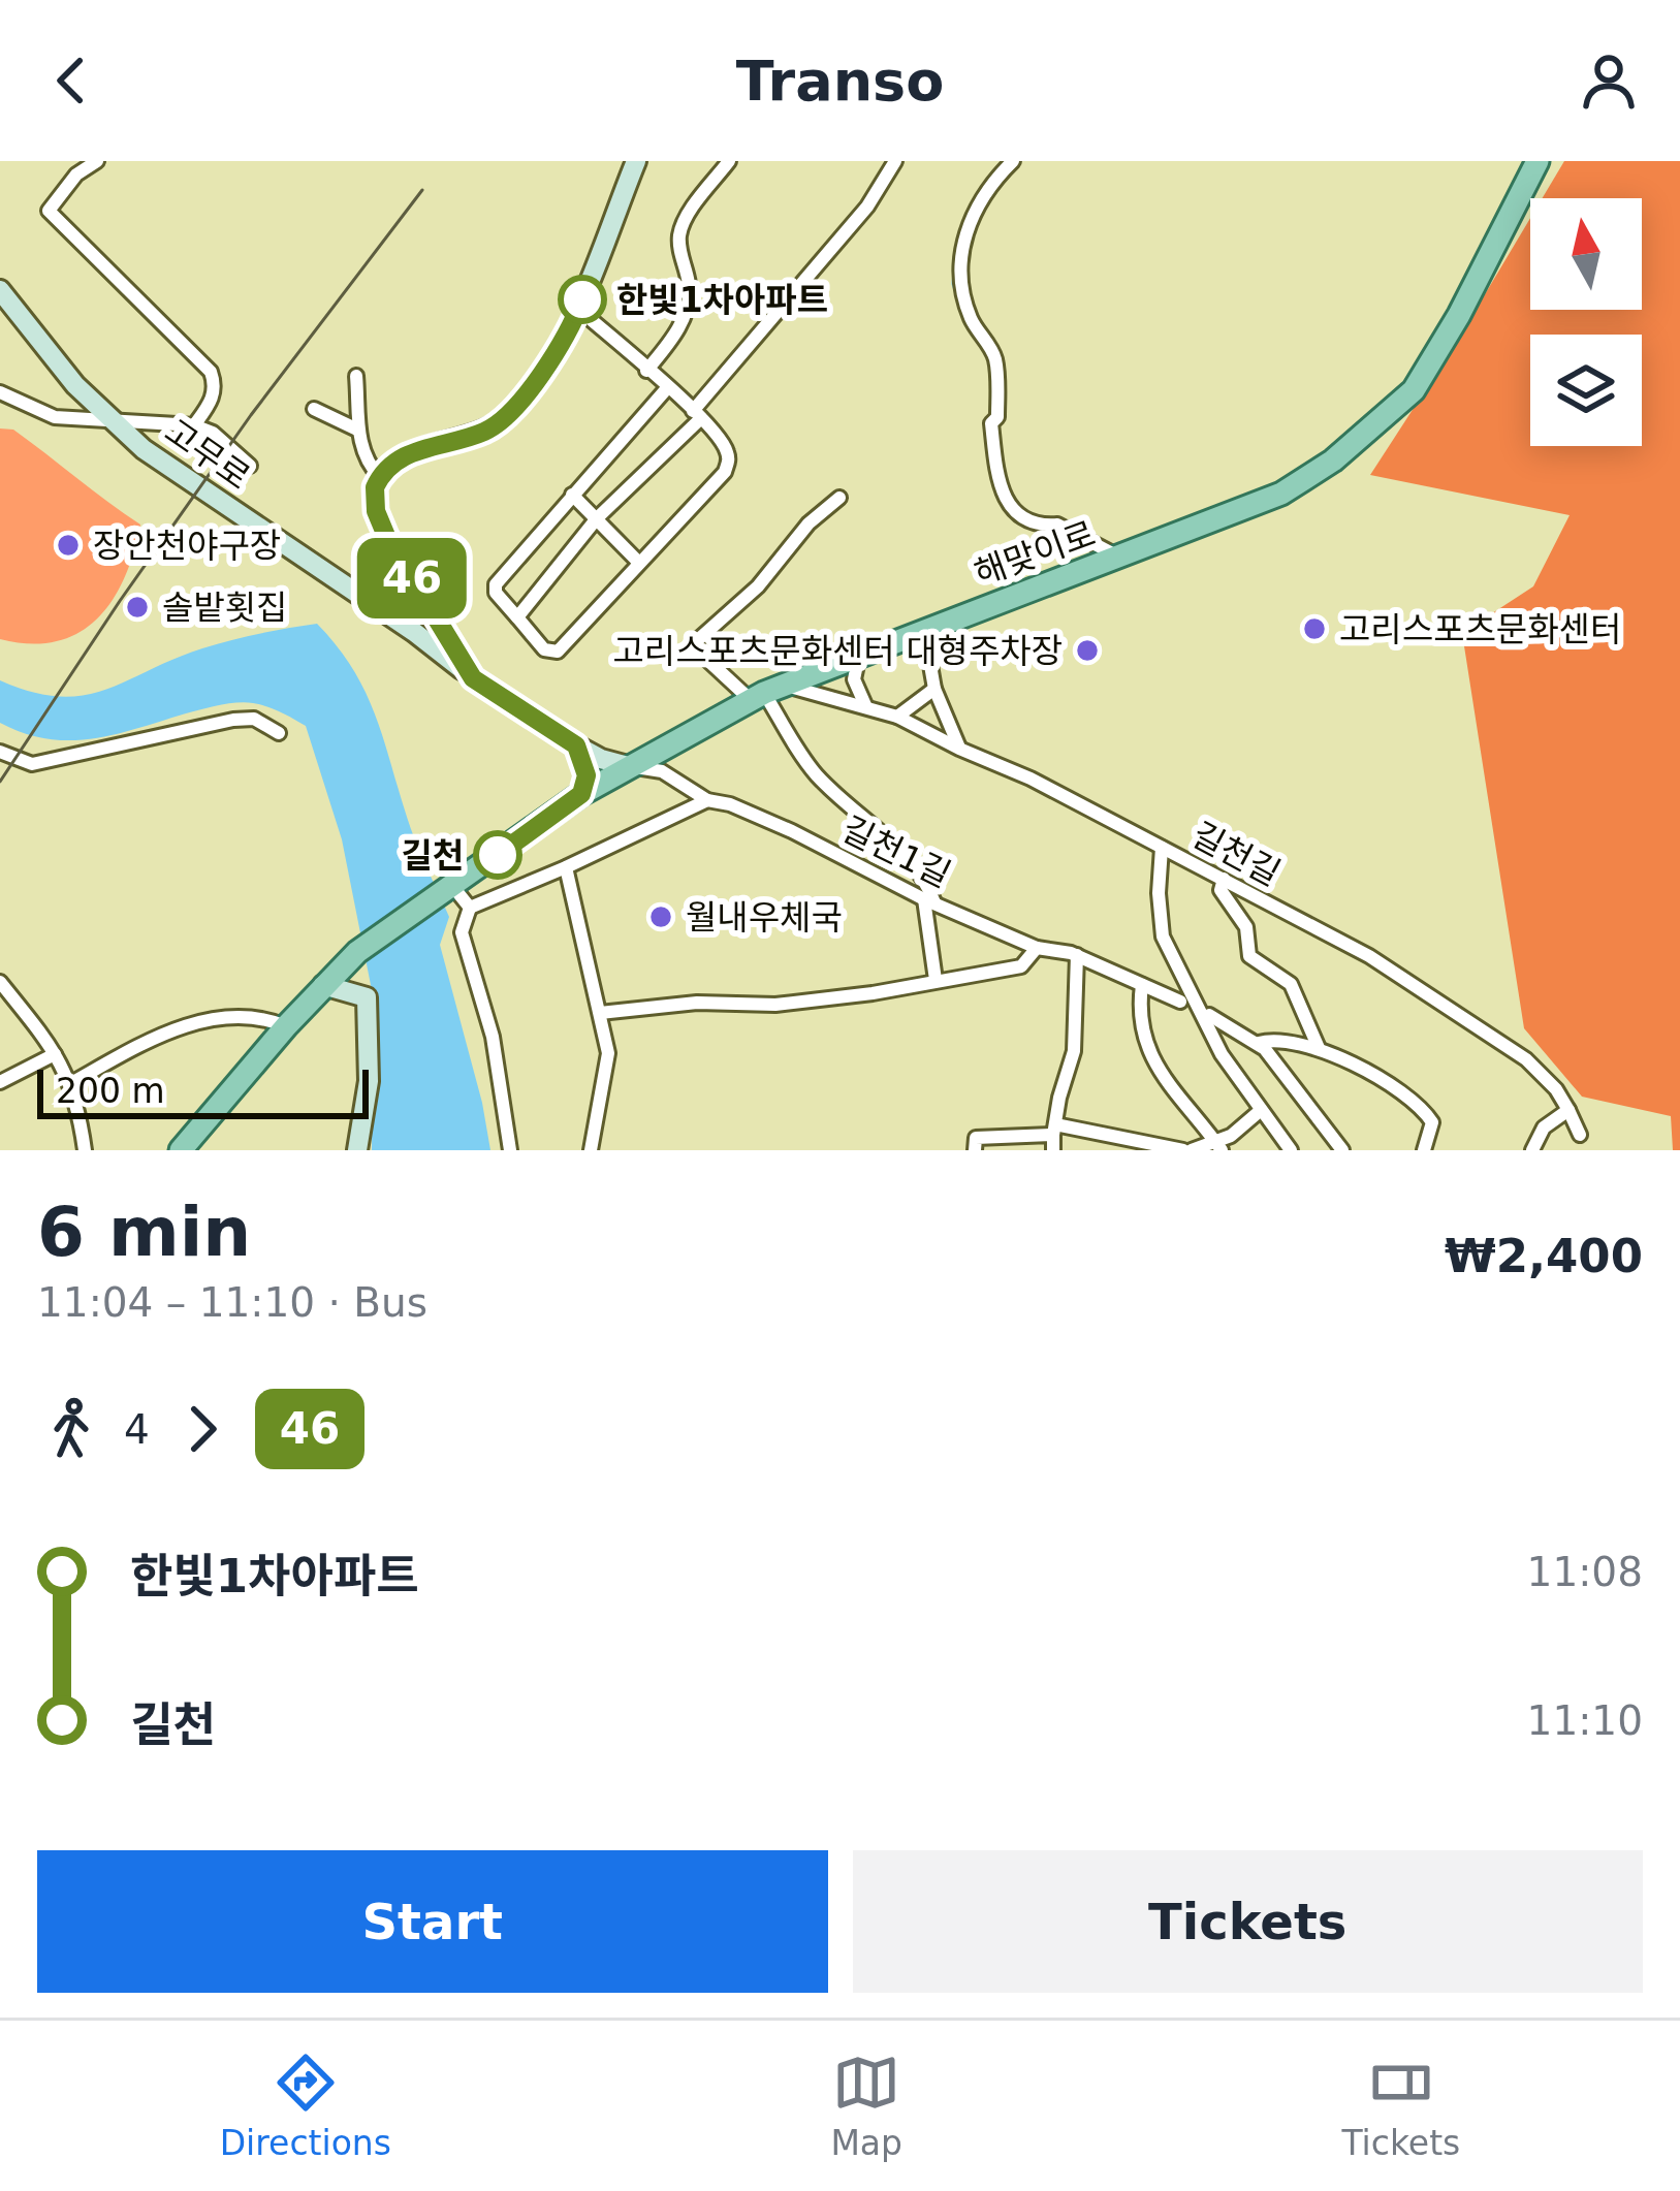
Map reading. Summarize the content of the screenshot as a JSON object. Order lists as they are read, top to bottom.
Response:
{
  "streets": {
    "main road": ["해맞이로"],
    "street": ["고무로", "길천1길", "길천길"]
  },
  "crossings": [
    ["해맞이로", "길천1길"],
    ["해맞이로", "길천길"]
  ],
  "places": [
    "한빛1차아파트",
    "장안천야구장",
    "솔밭횟집",
    "고리스포츠문화센터",
    "고리스포츠문화센터 대형주차장",
    "길천",
    "월내우체국"
  ],
  "lines": ["bus line 46"],
  "scale_bar": "200 m",
  "north": "top",
  "page": {
    "header": "Transo",
    "on_map": "46",
    "scale": "200 m",
    "heading": ["6 min", "11:04 – 11:10 · Bus", "₩2,400"],
    "legs": ["4", "46"],
    "list": [
      {
        "name": "한빛1차아파트",
        "value": "11:08"
      },
      {
        "name": "길천",
        "value": "11:10"
      }
    ],
    "buttons": ["Start", "Tickets"],
    "tabs": ["Directions", "Map", "Tickets"]
  }
}
